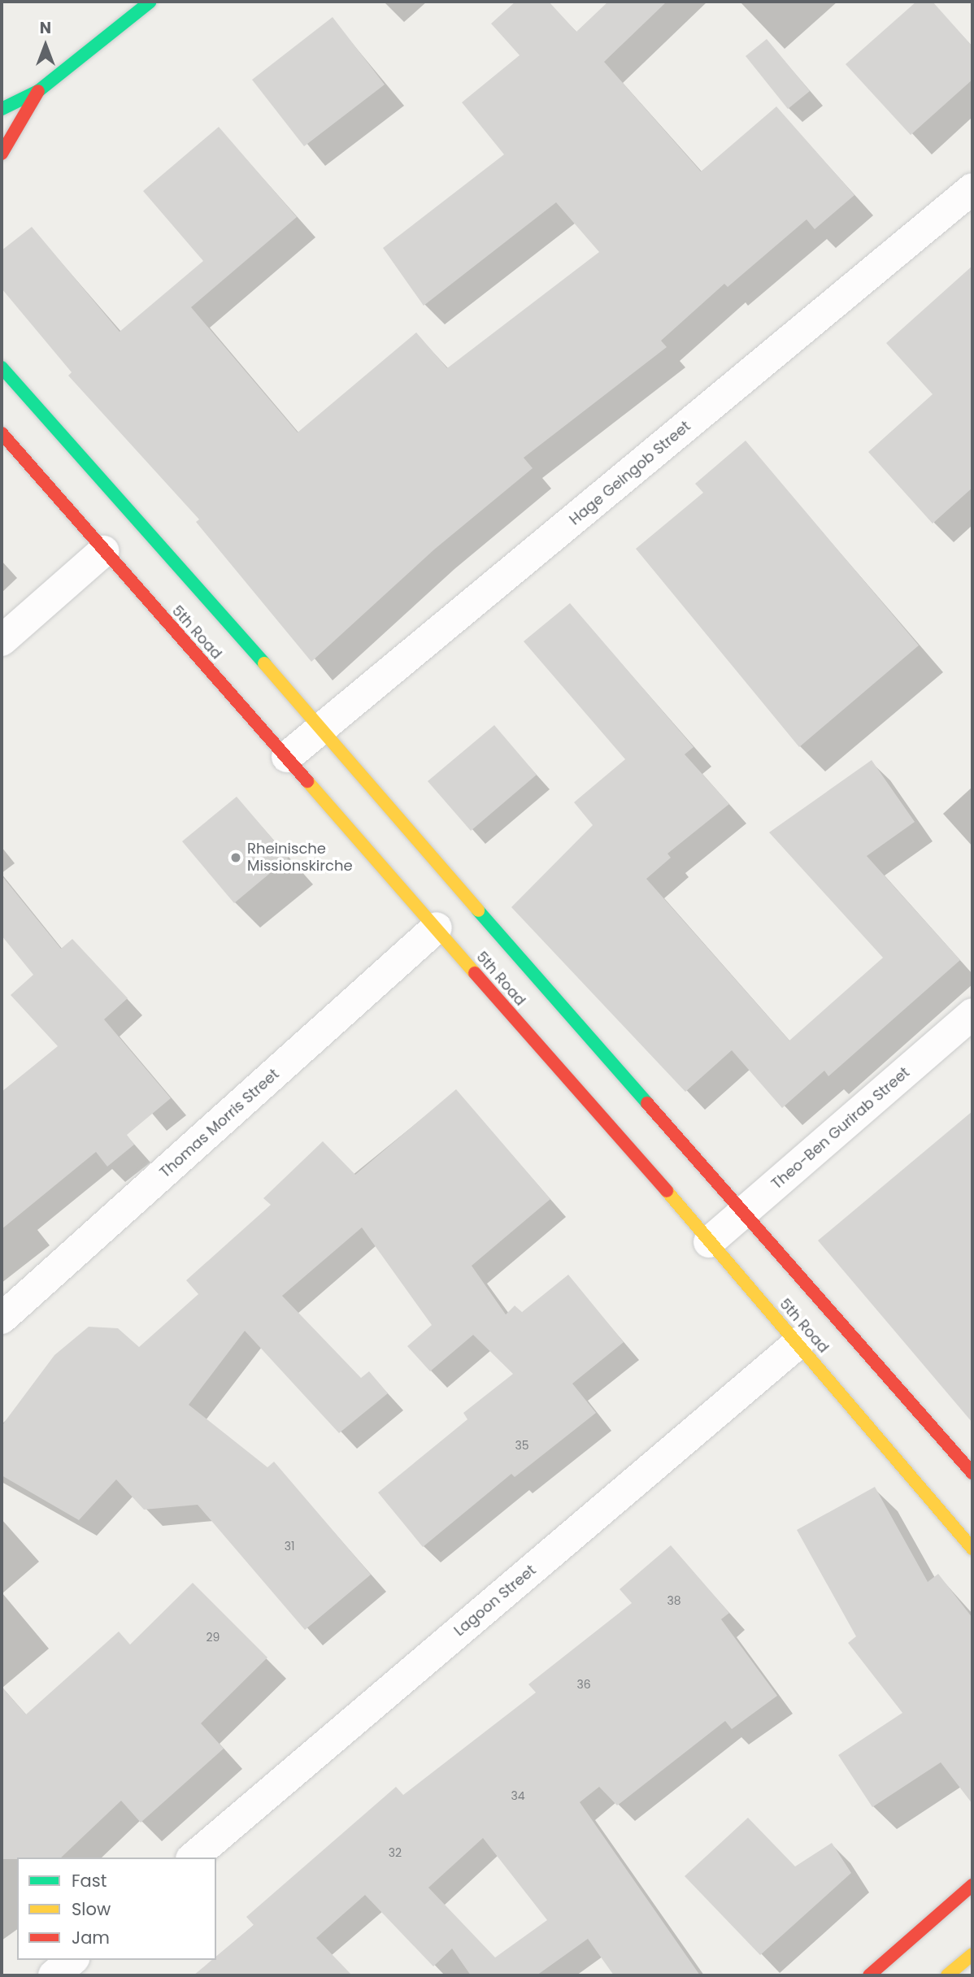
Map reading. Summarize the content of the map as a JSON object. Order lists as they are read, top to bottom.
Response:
{
  "streets": {
    "main road": ["5th Road"],
    "street": [
      "Hage Geingob Street",
      "Thomas Morris Street",
      "Theo-Ben Gurirab Street",
      "Lagoon Street"
    ]
  },
  "crossings": [
    ["Hage Geingob Street", "5th Road"],
    ["5th Road", "Thomas Morris Street"],
    ["5th Road", "Theo-Ben Gurirab Street"],
    ["5th Road", "Lagoon Street"]
  ],
  "places": ["Rheinische Missionskirche"],
  "house_numbers": [
    "35",
    "31",
    "38",
    "29",
    "36",
    "34",
    "32"
  ],
  "legend": ["Fast", "Slow", "Jam"],
  "north": "top"
}
